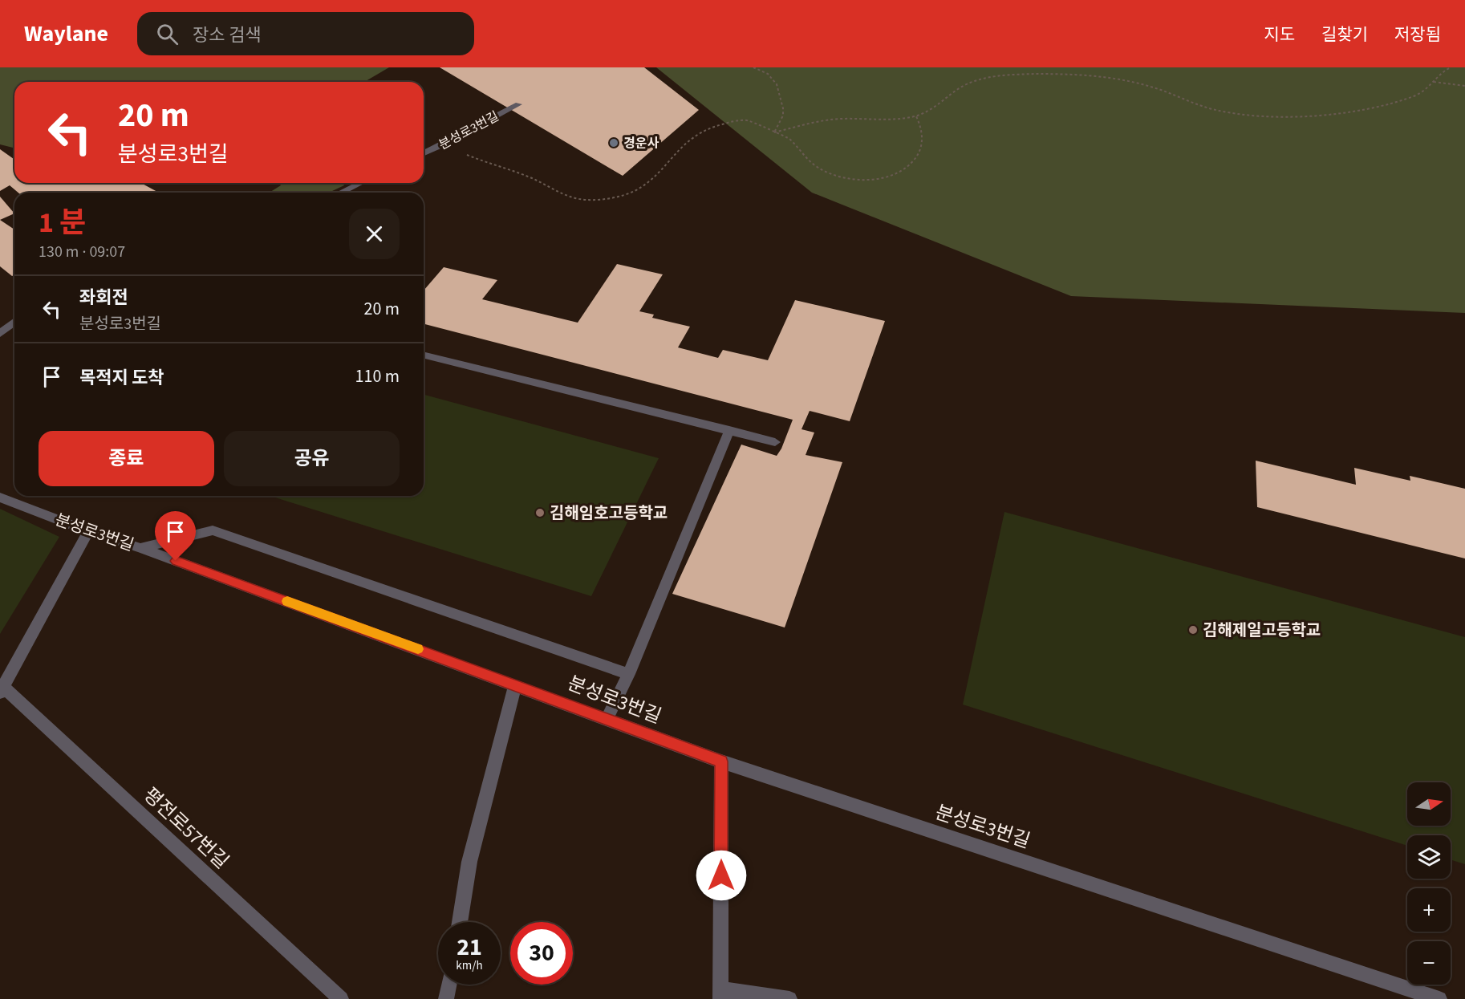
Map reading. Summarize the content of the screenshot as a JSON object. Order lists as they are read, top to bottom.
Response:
{
  "streets": {
    "street": ["분성로3번길", "평전로57번길"]
  },
  "crossings": [
    ["분성로3번길", "평전로57번길"]
  ],
  "places": ["경운사", "김해임호고등학교", "김해제일고등학교"],
  "north": "right",
  "page": {
    "header": "Waylane",
    "search": "장소 검색",
    "nav": ["지도", "길찾기", "저장됨"],
    "turn": ["20 m", "분성로3번길"],
    "heading": ["1 분", "130 m · 09:07"],
    "list": [
      {
        "name": "좌회전",
        "note": "분성로3번길",
        "value": "20 m"
      },
      {
        "name": "목적지 도착",
        "value": "110 m"
      }
    ],
    "buttons": ["종료", "공유"],
    "map_buttons": ["+", "−"],
    "speed": "21 km/h",
    "limit": "30"
  }
}
